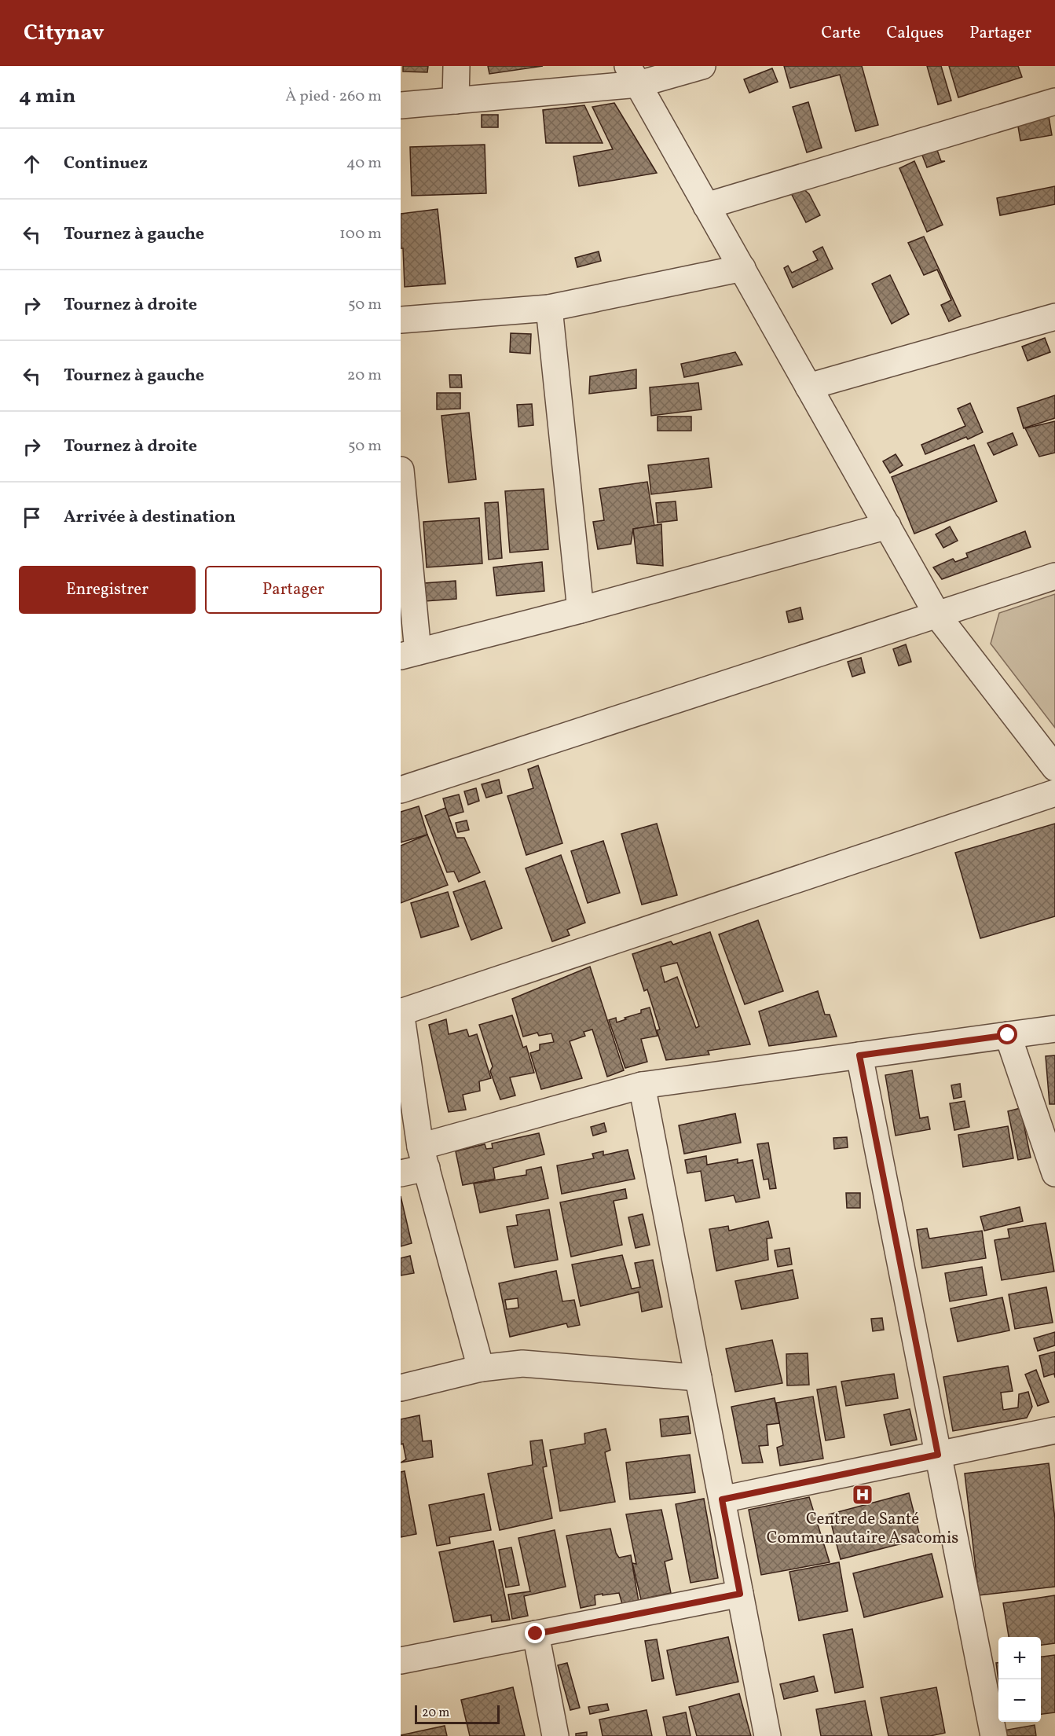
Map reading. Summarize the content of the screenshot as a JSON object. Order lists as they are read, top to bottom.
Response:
{
  "places": {
    "hospital": ["Centre de Santé Communautaire Asacomis"]
  },
  "scale_bar": "20 m",
  "page": {
    "header": "Citynav",
    "nav": ["Carte", "Calques", "Partager"],
    "heading": ["4 min", "À pied · 260 m"],
    "list": [
      ["Continuez", "40 m"],
      ["Tournez à gauche", "100 m"],
      ["Tournez à droite", "50 m"],
      ["Tournez à gauche", "20 m"],
      ["Tournez à droite", "50 m"],
      "Arrivée à destination"
    ],
    "buttons": ["Enregistrer", "Partager"],
    "map_buttons": ["+", "−"],
    "scale": "20 m"
  }
}
